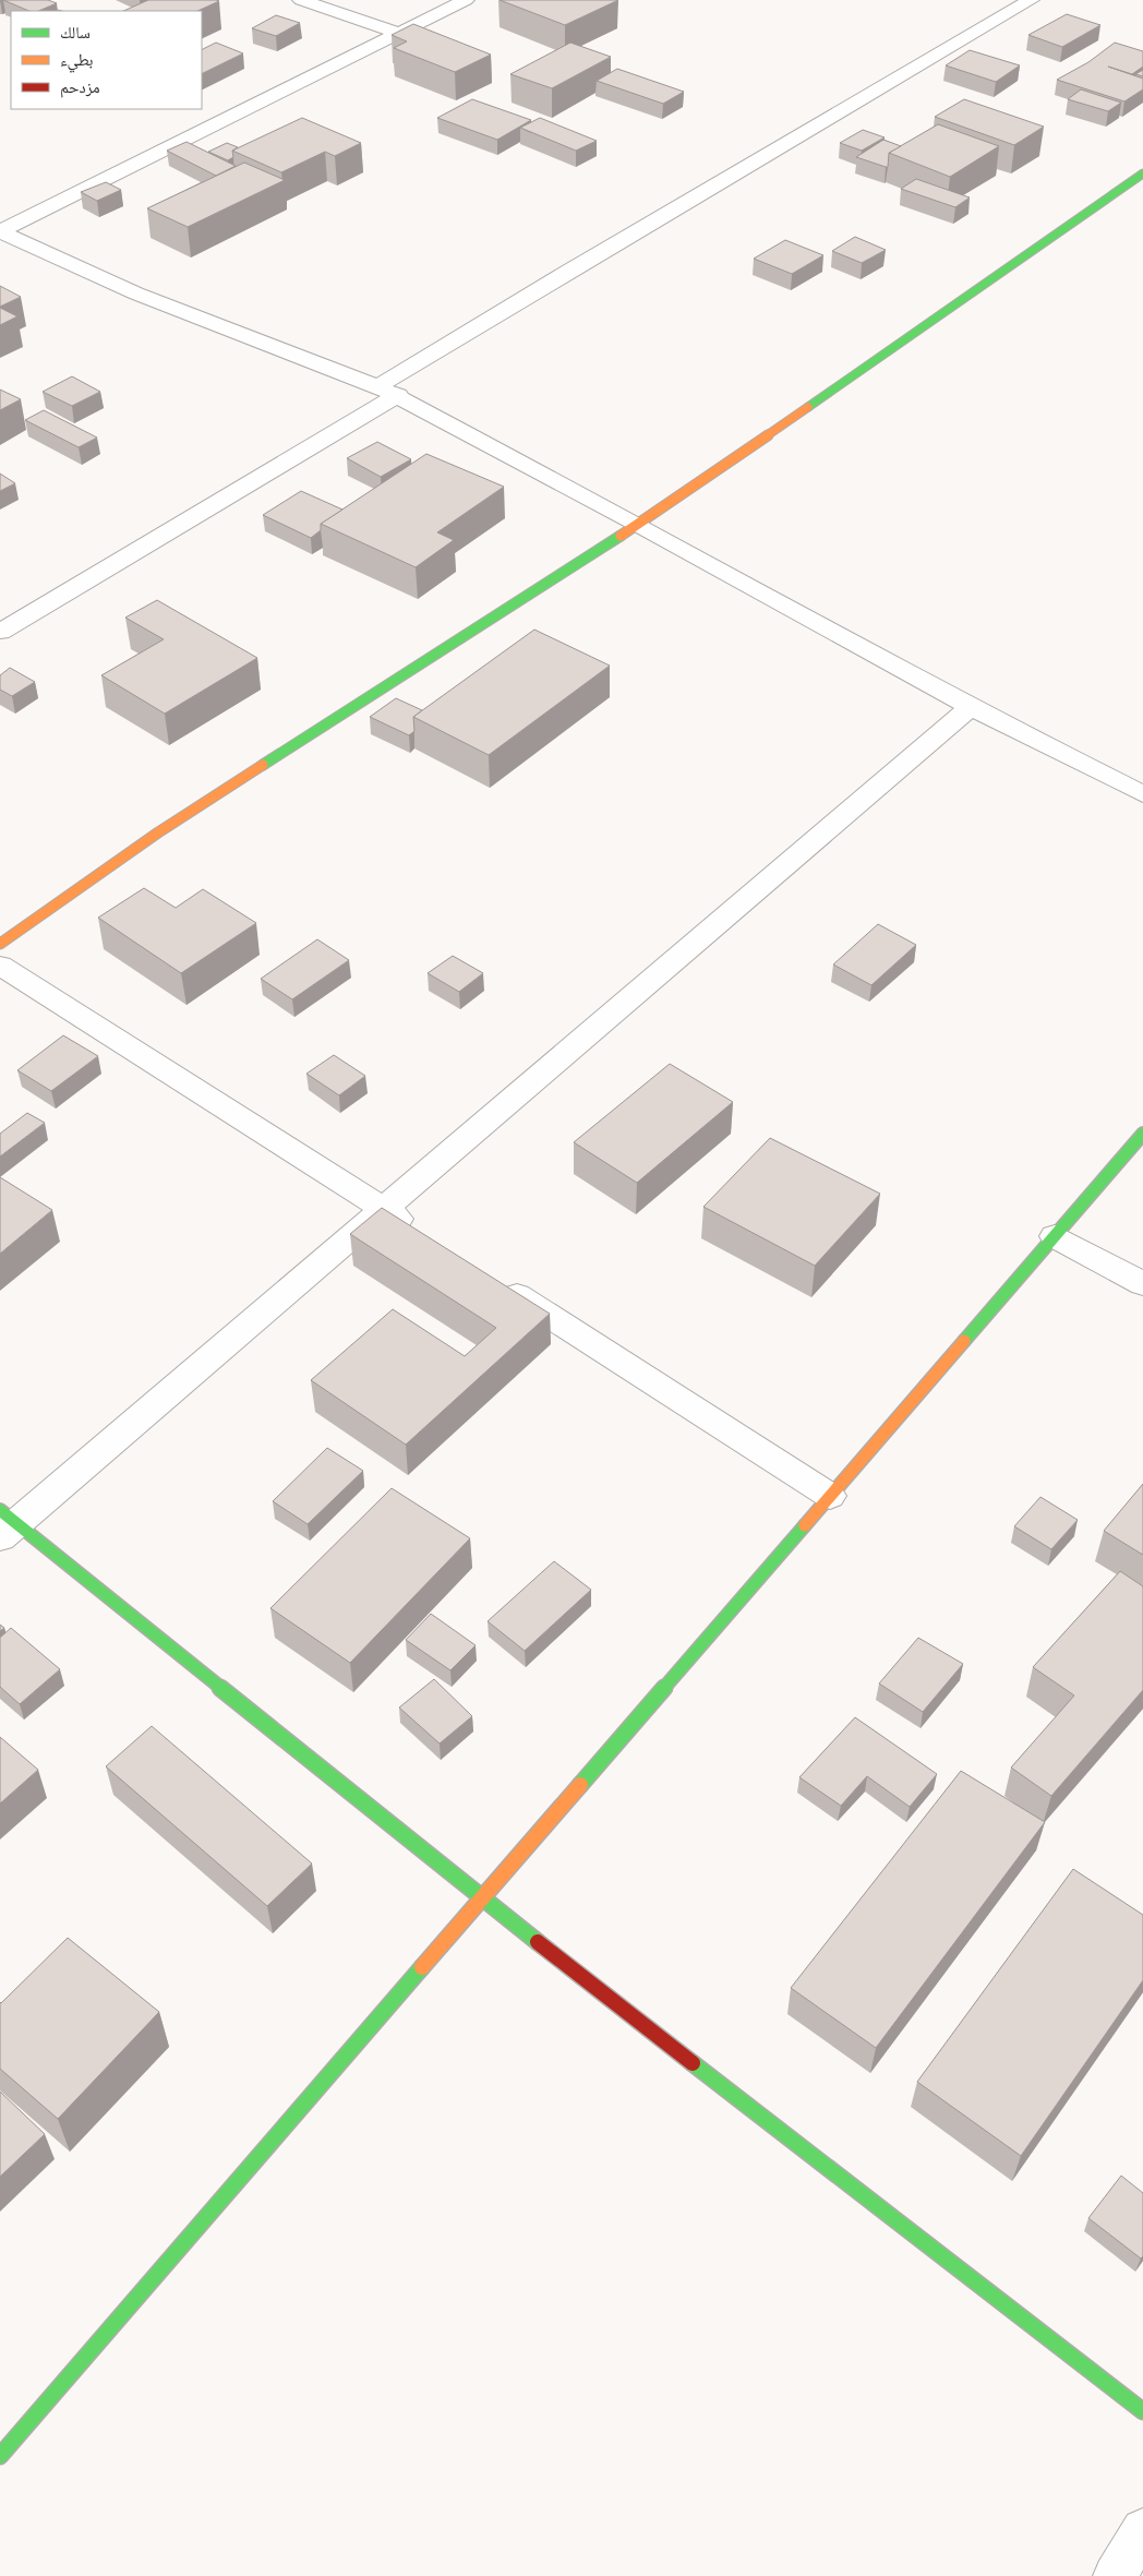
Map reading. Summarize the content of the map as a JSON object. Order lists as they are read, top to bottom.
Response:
{
  "legend": ["سالك", "بطيء", "مزدحم"]
}
